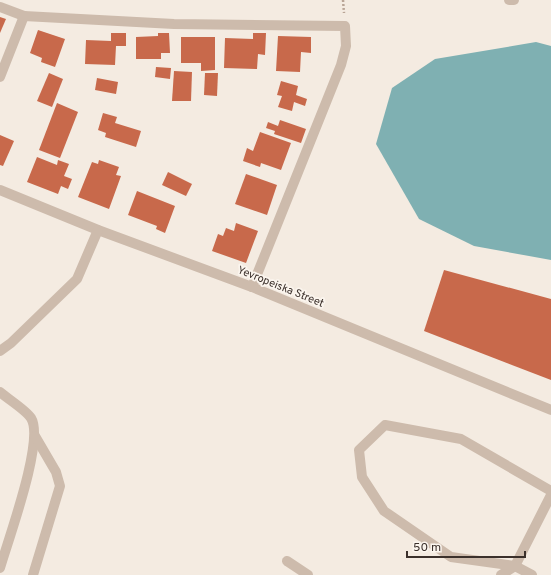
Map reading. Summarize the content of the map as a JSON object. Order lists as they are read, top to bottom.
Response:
{
  "streets": {
    "street": ["Yevropeiska Street"]
  },
  "scale_bar": "50 m"
}
